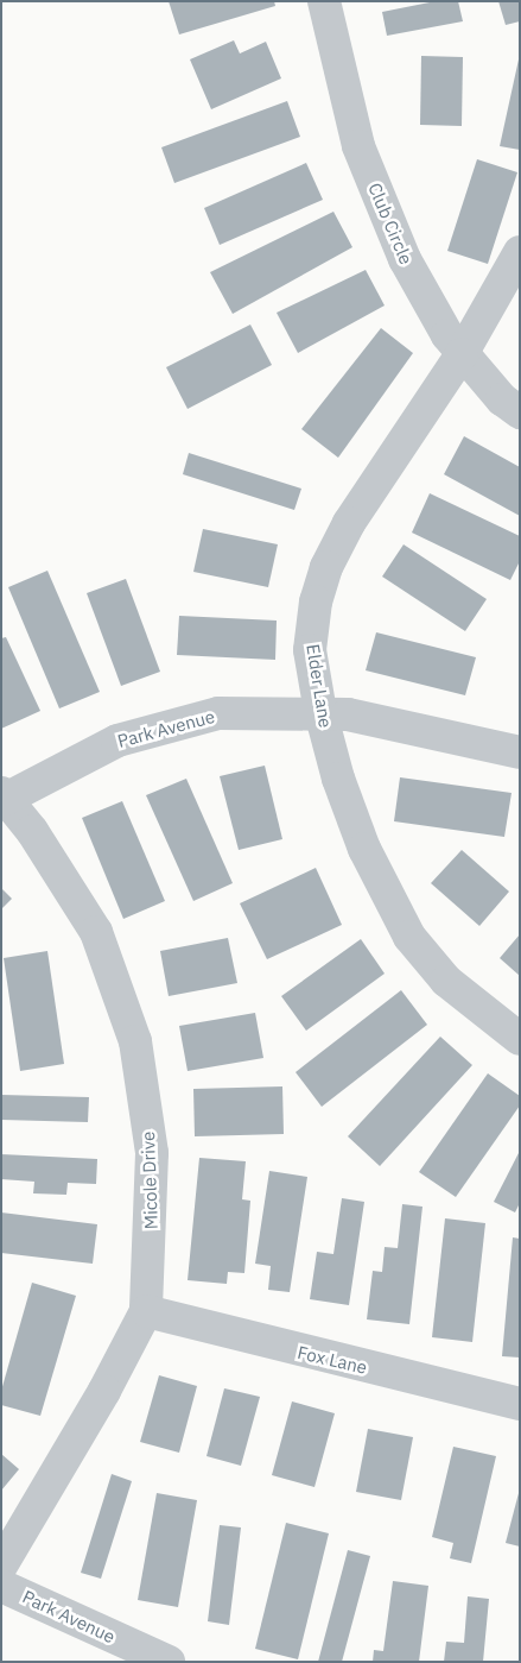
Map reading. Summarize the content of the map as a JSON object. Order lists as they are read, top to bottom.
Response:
{
  "streets": {
    "street": [
      "Club Circle",
      "Elder Lane",
      "Park Avenue",
      "Micole Drive",
      "Fox Lane"
    ]
  },
  "crossings": [
    ["Club Circle", "Elder Lane"],
    ["Elder Lane", "Park Avenue"],
    ["Park Avenue", "Micole Drive"],
    ["Micole Drive", "Fox Lane"]
  ]
}
